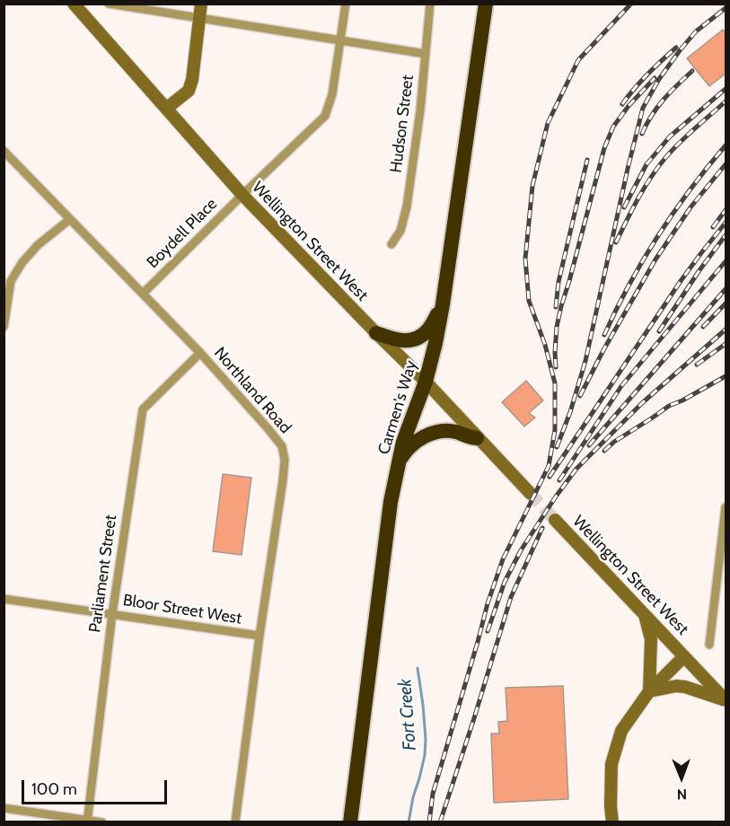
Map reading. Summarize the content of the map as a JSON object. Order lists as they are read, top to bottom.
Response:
{
  "streets": {
    "highway": ["Carmen's Way"],
    "main road": ["Wellington Street West"],
    "street": [
      "Hudson Street",
      "Boydell Place",
      "Northland Road",
      "Parliament Street",
      "Bloor Street West"
    ]
  },
  "crossings": [
    ["Boydell Place", "Wellington Street West"],
    ["Boydell Place", "Northland Road"],
    ["Wellington Street West", "Carmen's Way"],
    ["Northland Road", "Parliament Street"],
    ["Northland Road", "Bloor Street West"],
    ["Parliament Street", "Bloor Street West"]
  ],
  "water": ["Fort Creek"],
  "scale_bar": "100 m",
  "north": "bottom"
}
